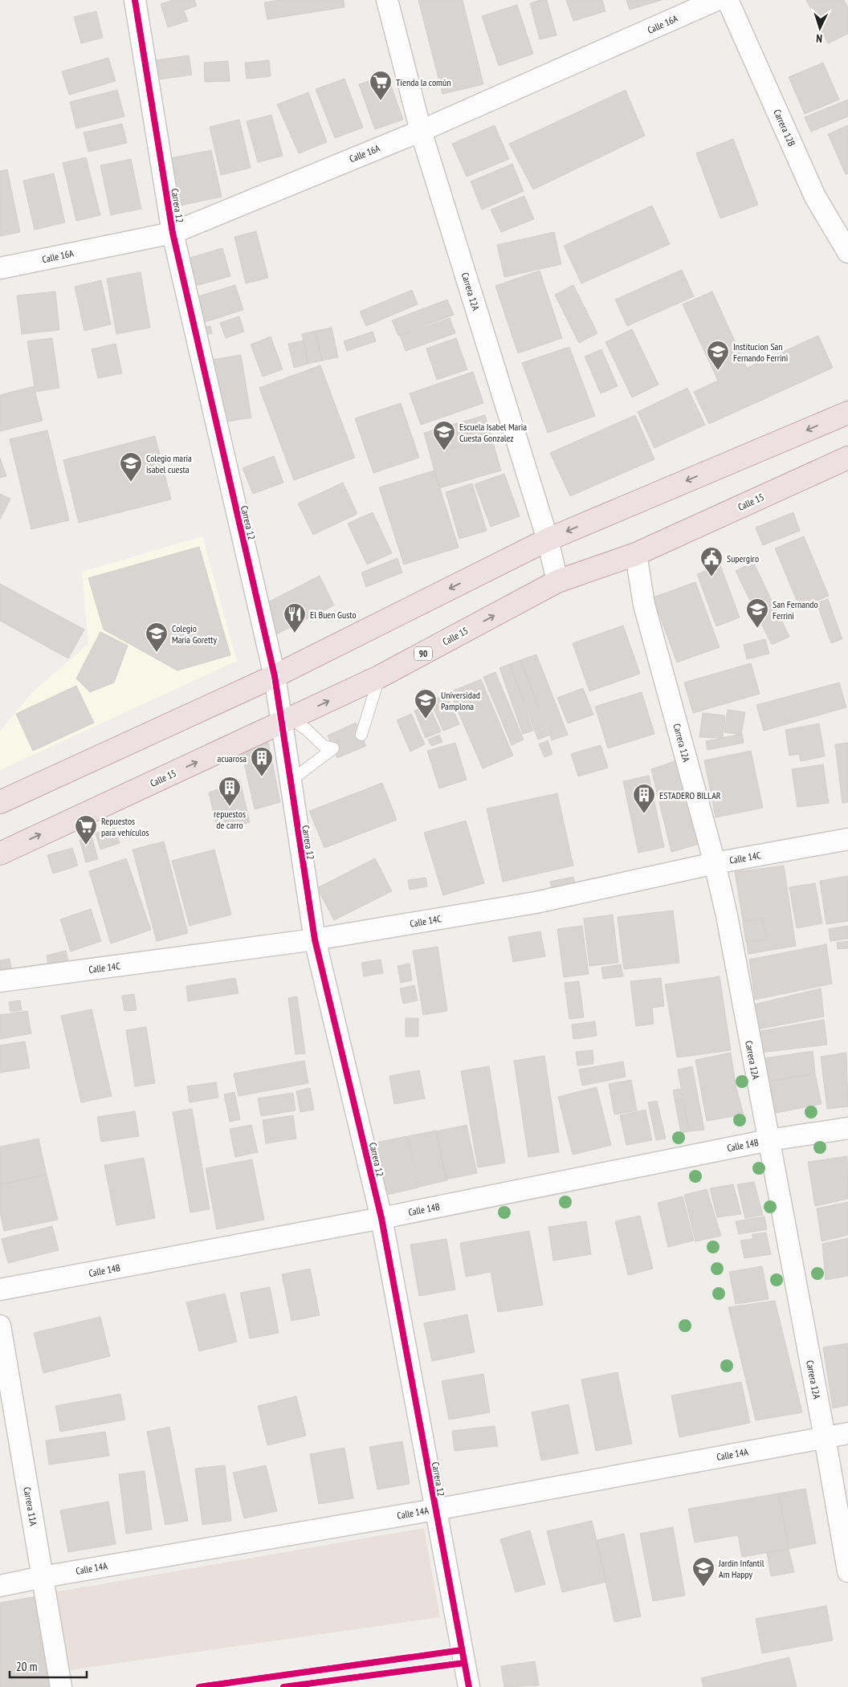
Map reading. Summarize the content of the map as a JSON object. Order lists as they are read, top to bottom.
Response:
{
  "streets": {
    "highway": ["Calle 15", "90"],
    "street": [
      "Calle 16A",
      "Carrera 12B",
      "Carrera 12",
      "Carrera 12A",
      "Calle 14C",
      "Calle 14B",
      "Calle 14A",
      "Carrera 11A"
    ]
  },
  "crossings": [
    ["Calle 16A", "Carrera 12"],
    ["Calle 16A", "Carrera 12A"],
    ["Carrera 12", "Calle 15"],
    ["Carrera 12", "Calle 14C"],
    ["Carrera 12", "Calle 14B"],
    ["Carrera 12", "Calle 14A"],
    ["Carrera 12A", "Calle 15"],
    ["Carrera 12A", "Calle 14C"],
    ["Carrera 12A", "Calle 14B"],
    ["Carrera 12A", "Calle 14A"],
    ["Calle 14A", "Carrera 11A"]
  ],
  "places": {
    "supermarket": ["Tienda la común", "Repuestos para vehículos"],
    "school or university": [
      "Institucion San Fernando Ferrini",
      "Escuela Isabel Maria Cuesta Gonzalez",
      "Colegio maria isabel cuesta",
      "San Fernando Ferrini",
      "Colegio Maria Goretty",
      "Universidad Pamplona",
      "Jardín Infantil Am Happy"
    ],
    "public building": ["Supergiro"],
    "restaurant": ["El Buen Gusto"],
    "building": ["acuarosa", "repuestos de carro", "ESTADERO BILLAR"]
  },
  "scale_bar": "20 m",
  "north": "bottom"
}
